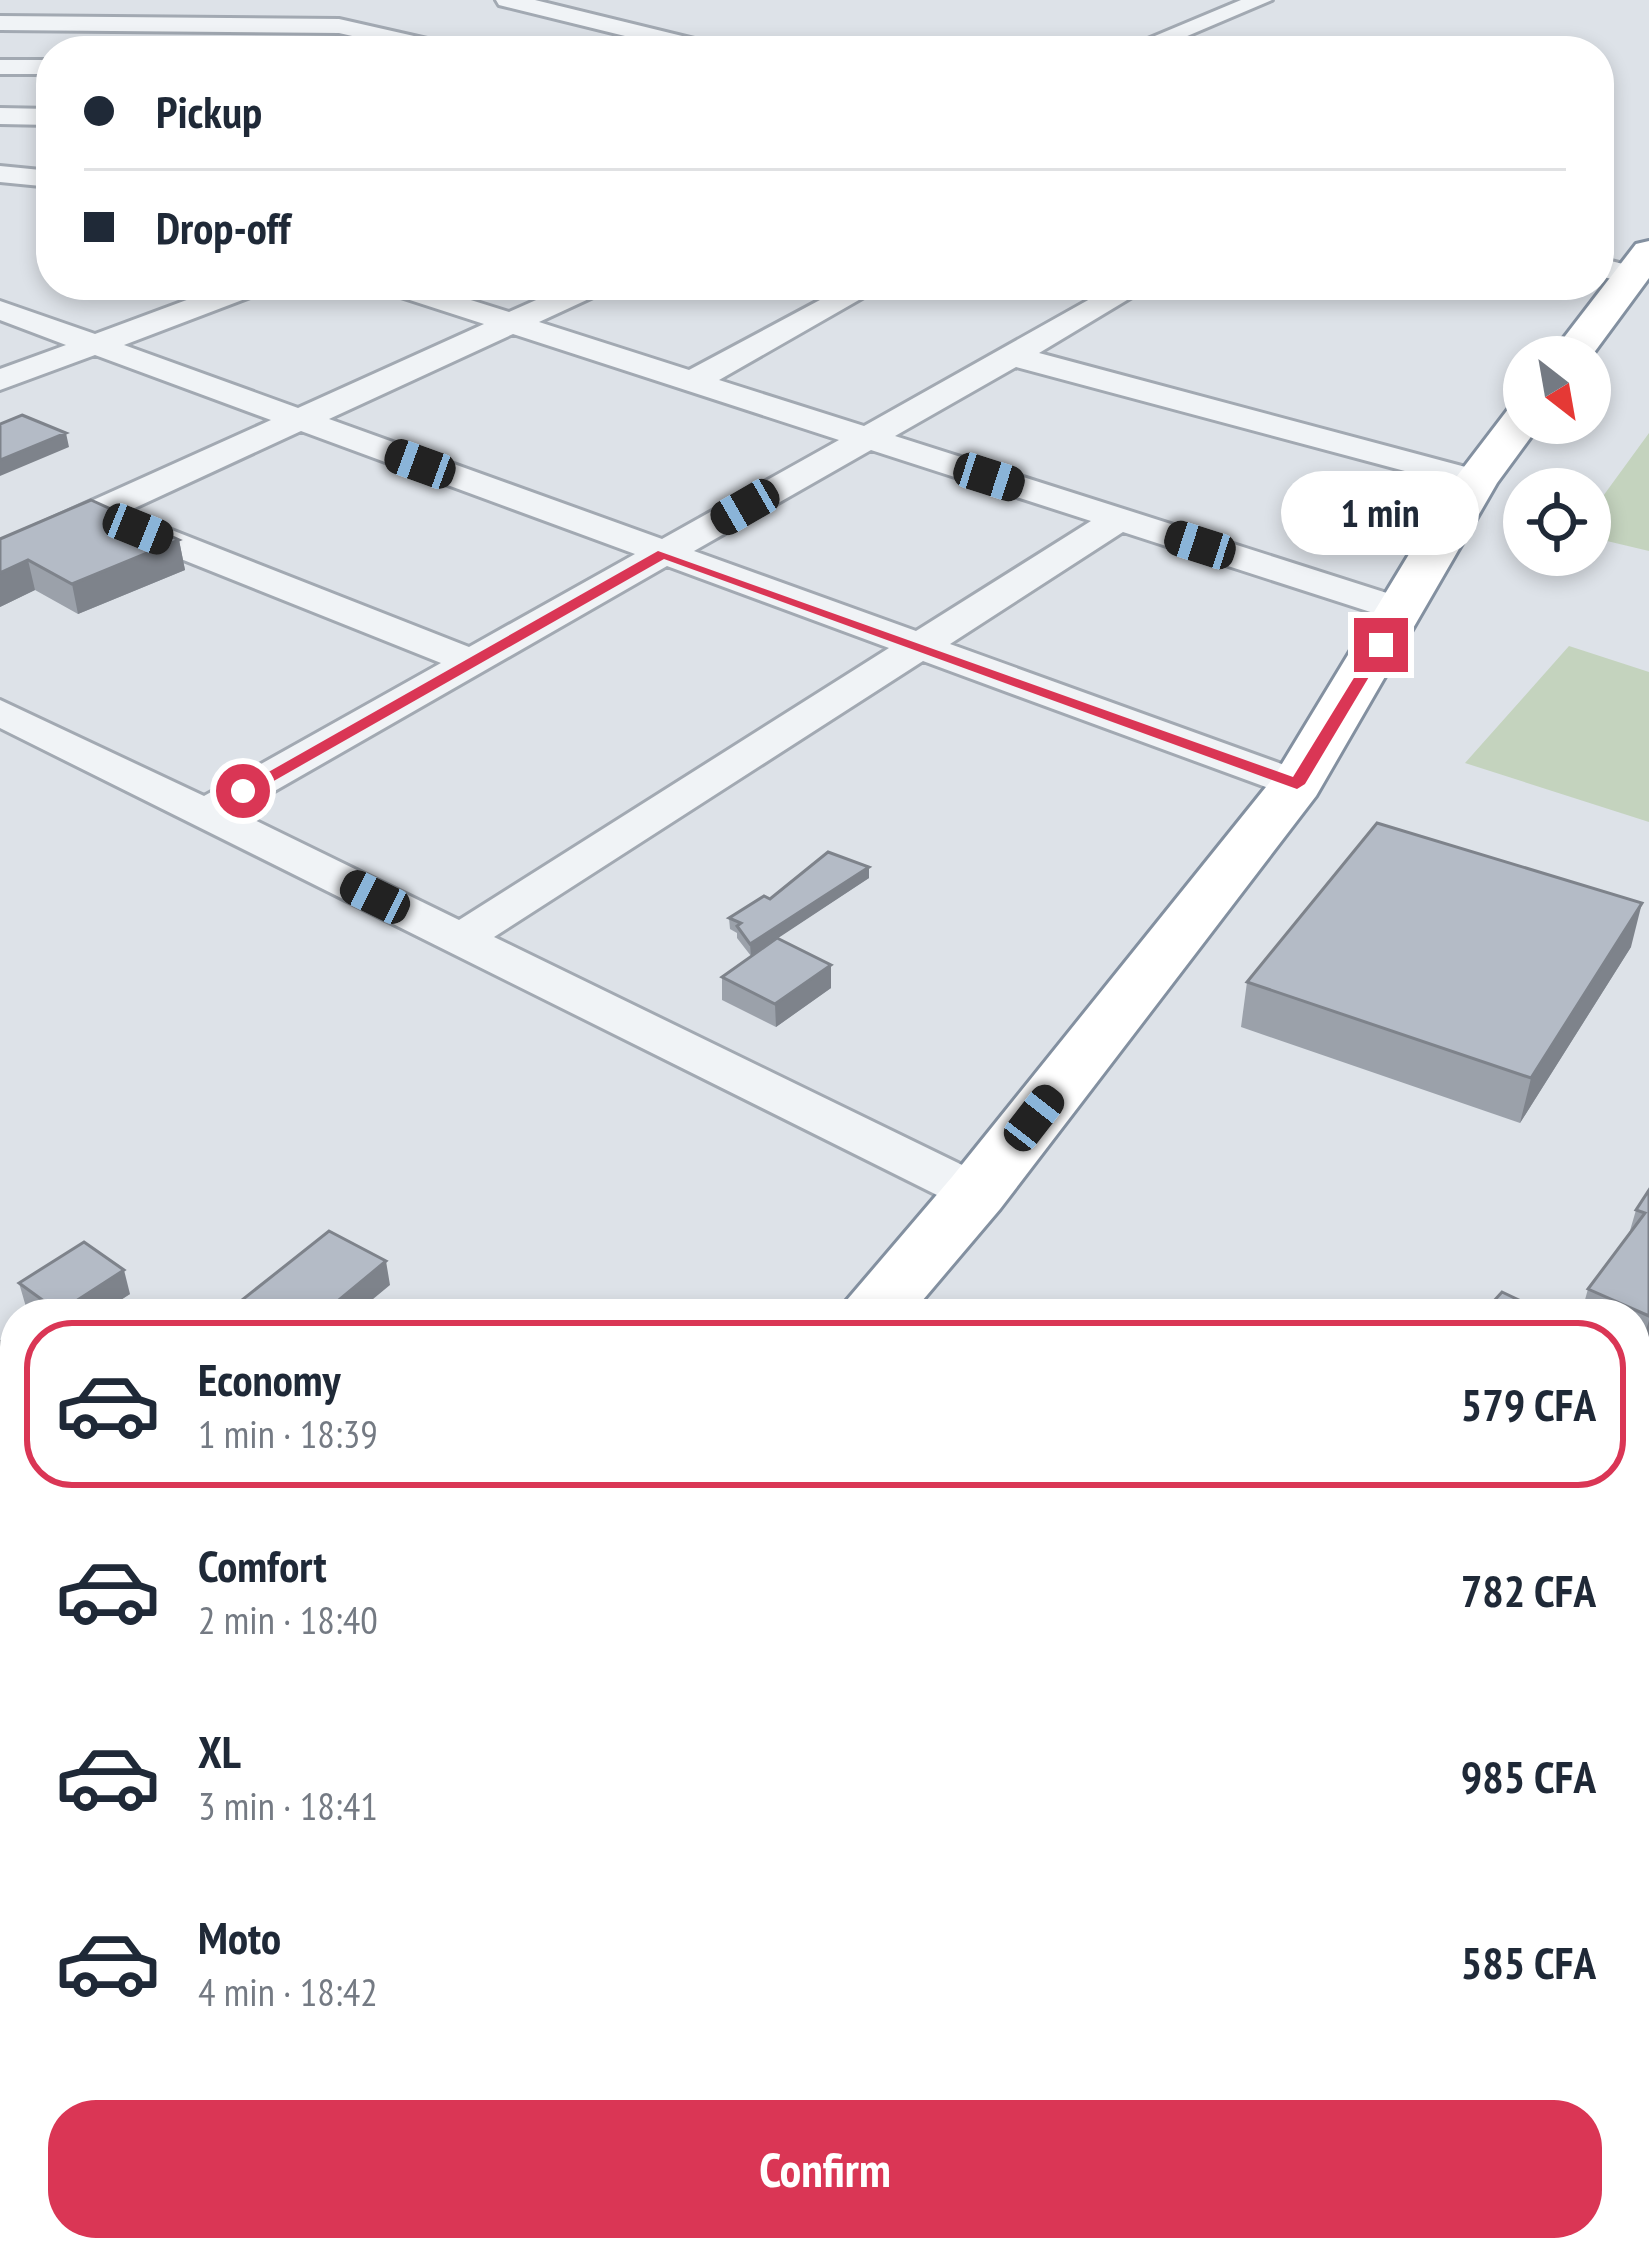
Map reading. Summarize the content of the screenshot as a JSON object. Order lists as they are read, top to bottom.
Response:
{
  "north": "bottom right",
  "page": {
    "banner": ["Pickup", "Drop-off"],
    "bubble": "1 min",
    "list": [
      {
        "name": "Economy",
        "note": "1 min · 18:39",
        "value": "579 CFA"
      },
      {
        "name": "Comfort",
        "note": "2 min · 18:40",
        "value": "782 CFA"
      },
      {
        "name": "XL",
        "note": "3 min · 18:41",
        "value": "985 CFA"
      },
      {
        "name": "Moto",
        "note": "4 min · 18:42",
        "value": "585 CFA"
      }
    ],
    "buttons": "Confirm"
  }
}
